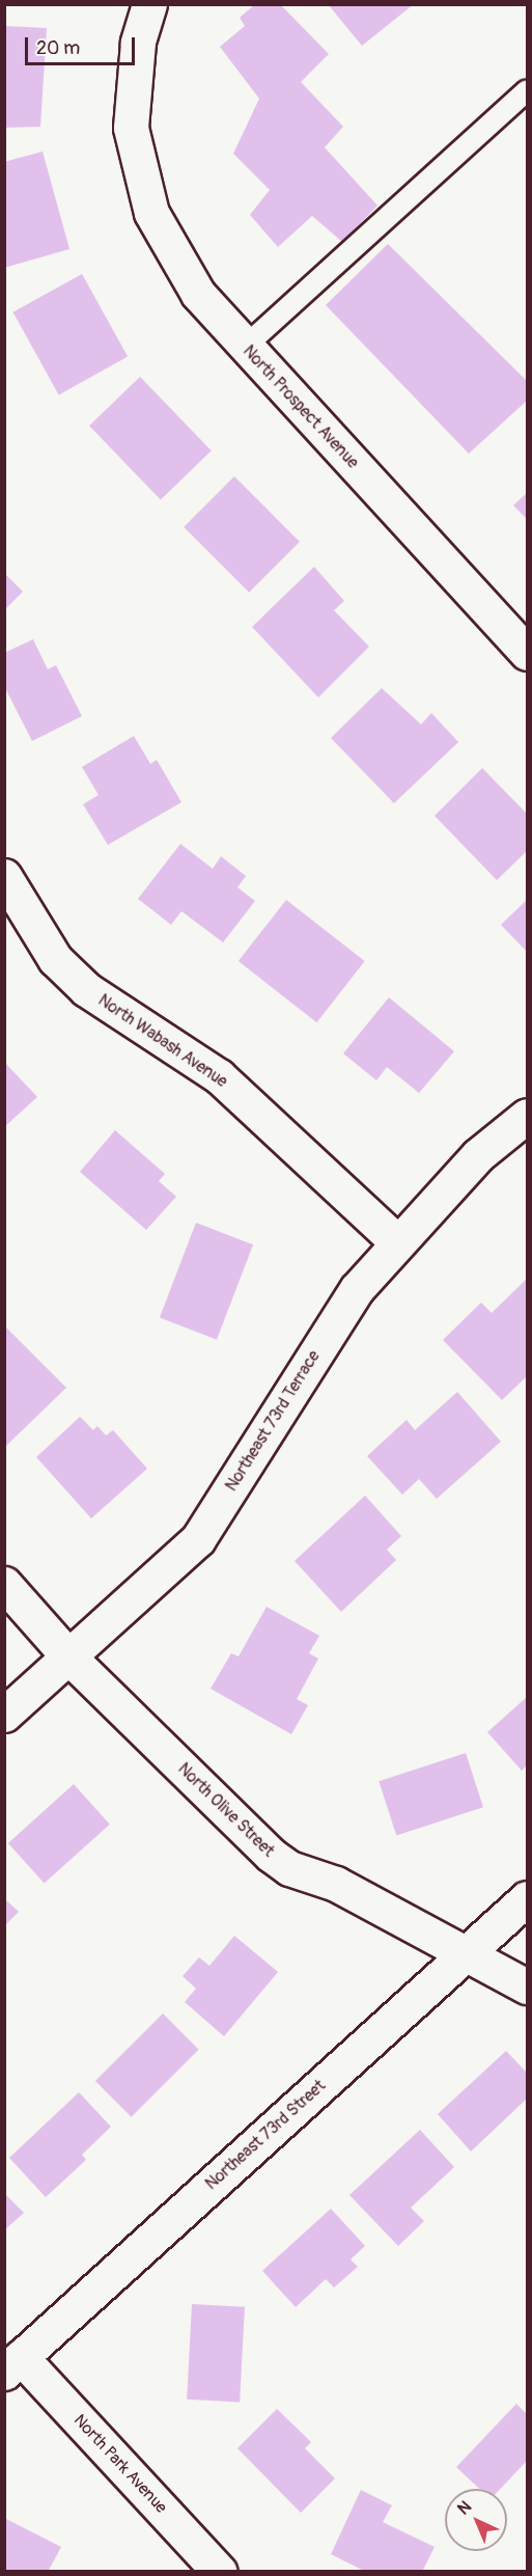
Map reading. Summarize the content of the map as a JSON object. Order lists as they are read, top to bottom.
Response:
{
  "streets": {
    "street": [
      "North Prospect Avenue",
      "North Wabash Avenue",
      "Northeast 73rd Terrace",
      "North Olive Street",
      "Northeast 73rd Street",
      "North Park Avenue"
    ]
  },
  "crossings": [
    ["North Wabash Avenue", "Northeast 73rd Terrace"],
    ["Northeast 73rd Terrace", "North Olive Street"],
    ["North Olive Street", "Northeast 73rd Street"],
    ["Northeast 73rd Street", "North Park Avenue"]
  ],
  "scale_bar": "20 m",
  "north": "top left"
}
